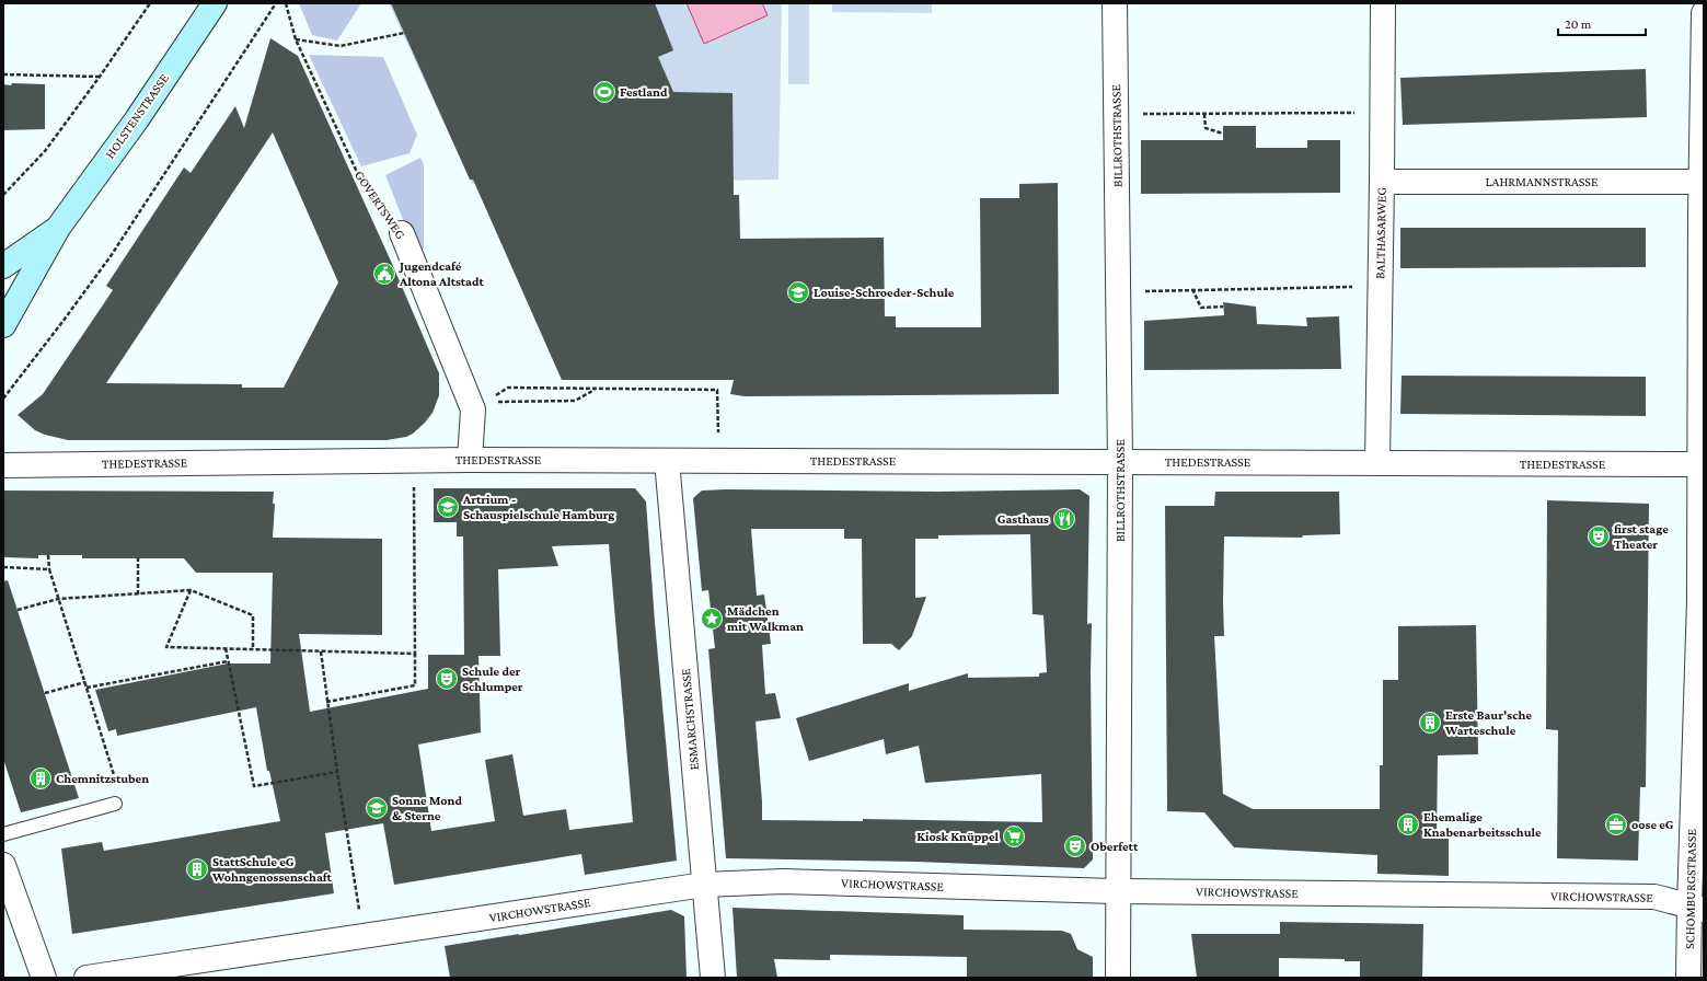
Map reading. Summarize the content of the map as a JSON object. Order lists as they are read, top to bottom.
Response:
{
  "streets": {
    "main road": ["HOLSTENSTRASSE"],
    "street": [
      "BILLROTHSTRASSE",
      "LAHRMANNSTRASSE",
      "GOVERTSWEG",
      "BALTHASARWEG",
      "THEDESTRASSE",
      "ESMARCHSTRASSE",
      "VIRCHOWSTRASSE",
      "SCHOMBURGSTRASSE"
    ]
  },
  "crossings": [
    ["BILLROTHSTRASSE", "THEDESTRASSE"],
    ["BILLROTHSTRASSE", "VIRCHOWSTRASSE"],
    ["LAHRMANNSTRASSE", "BALTHASARWEG"],
    ["LAHRMANNSTRASSE", "SCHOMBURGSTRASSE"],
    ["GOVERTSWEG", "THEDESTRASSE"],
    ["BALTHASARWEG", "THEDESTRASSE"],
    ["THEDESTRASSE", "ESMARCHSTRASSE"],
    ["THEDESTRASSE", "SCHOMBURGSTRASSE"],
    ["ESMARCHSTRASSE", "VIRCHOWSTRASSE"],
    ["VIRCHOWSTRASSE", "SCHOMBURGSTRASSE"]
  ],
  "places": {
    "sports": ["Festland"],
    "public building": ["Jugendcafé Altona Altstadt"],
    "school or university": ["Louise-Schroeder-Schule", "Artrium - Schauspielschule Hamburg", "Sonne Mond & Sterne"],
    "restaurant": ["Gasthaus"],
    "theatre": ["first stage Theater", "Schule der Schlumper", "Oberfett"],
    "place": ["Mädchen mit Walkman"],
    "building": [
      "Erste Baur'sche Warteschule",
      "Chemnitzstuben",
      "Ehemalige Knabenarbeitsschule",
      "StattSchule eG Wohngenossenschaft"
    ],
    "office": ["oose eG"],
    "supermarket": ["Kiosk Knüppel"]
  },
  "scale_bar": "20 m"
}
